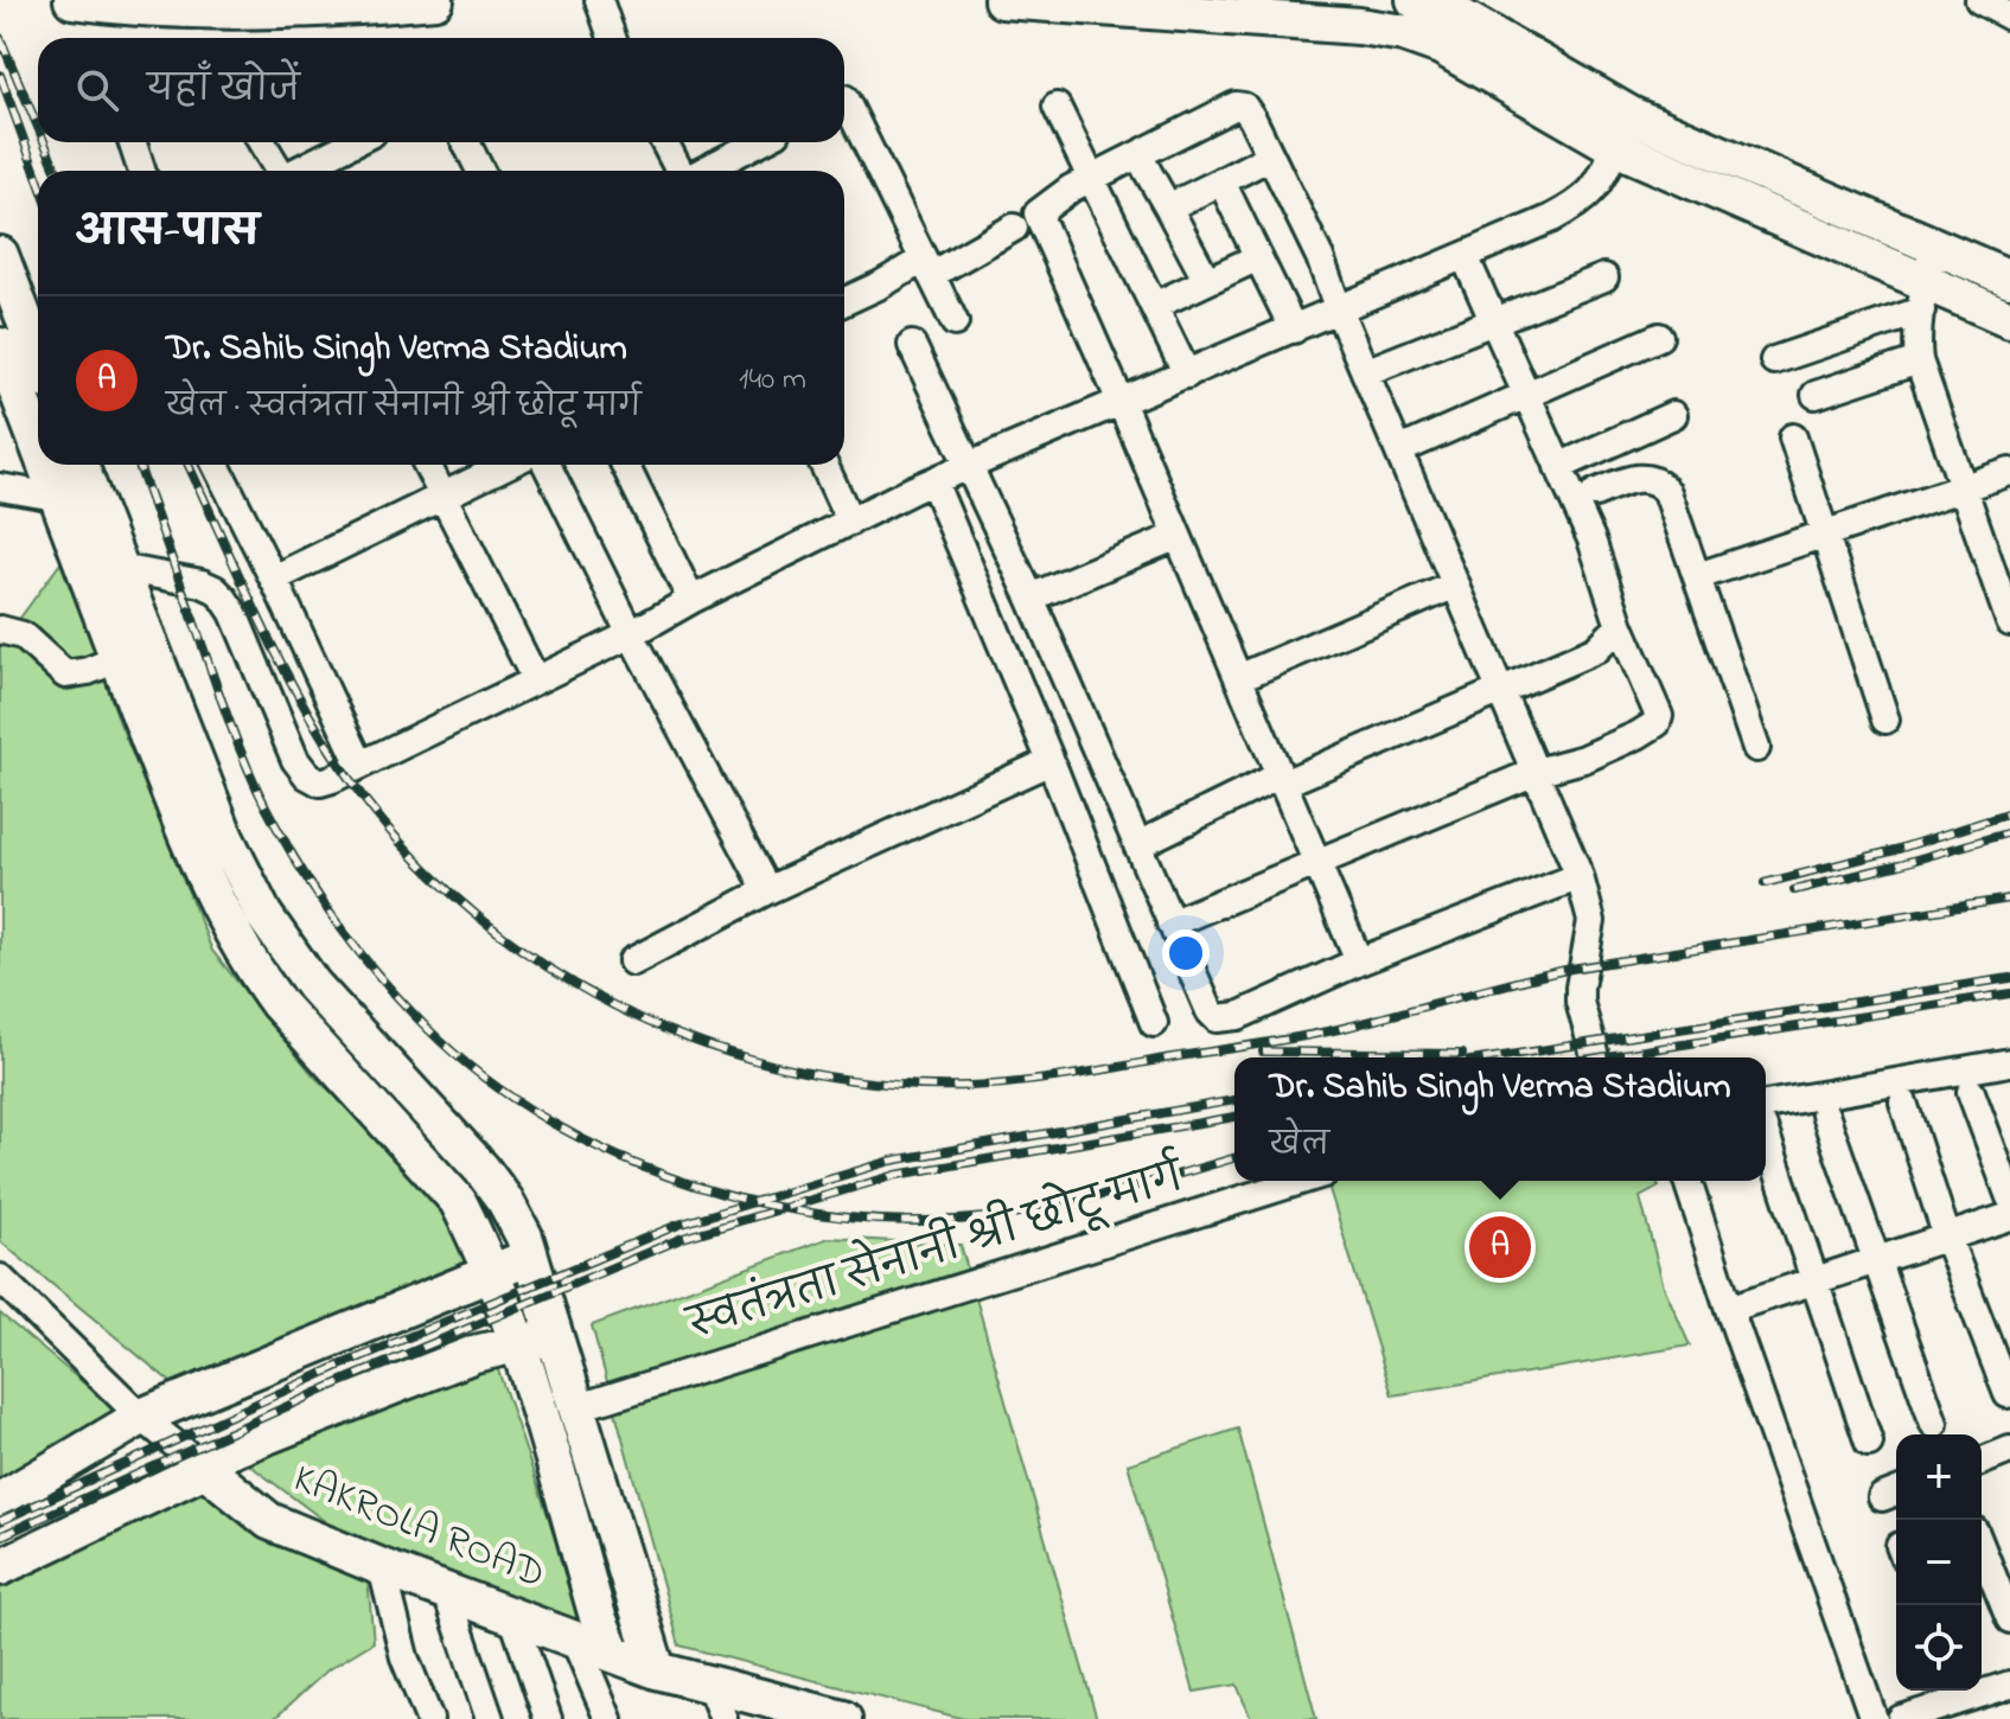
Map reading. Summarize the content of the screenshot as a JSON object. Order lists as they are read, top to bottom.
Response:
{
  "streets": {
    "street": ["स्वतंत्रता सेनानी श्री छोटू मार्ग", "KAKROLA ROAD"]
  },
  "page": {
    "search": "यहाँ खोजें",
    "heading": "आस-पास",
    "list": [
      {
        "mark": "A",
        "name": "Dr. Sahib Singh Verma Stadium",
        "note": "खेल · स्वतंत्रता सेनानी श्री छोटू मार्ग",
        "value": "140 m"
      }
    ],
    "popup": ["Dr. Sahib Singh Verma Stadium", "खेल"],
    "pins": "A",
    "map_buttons": ["+", "−"]
  }
}
